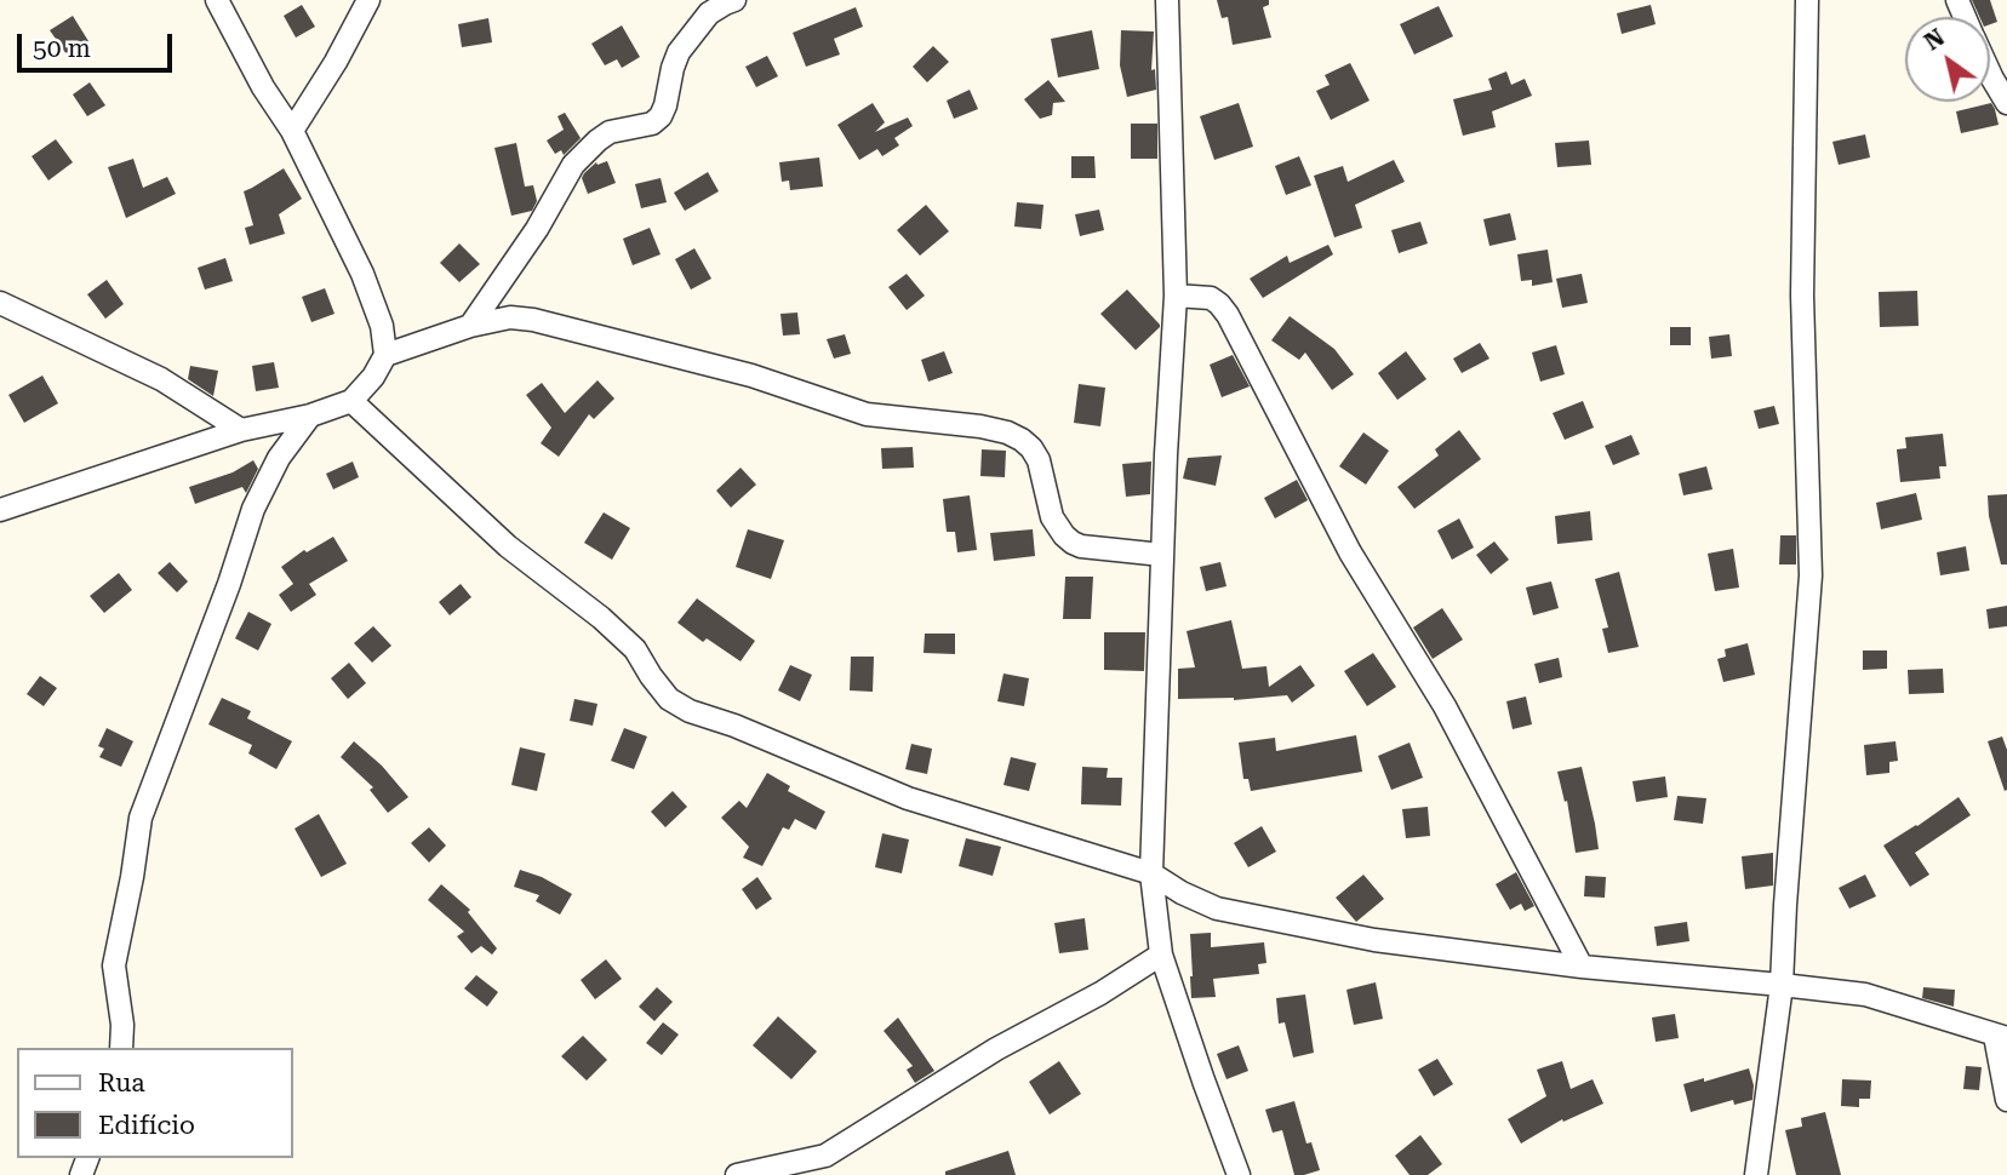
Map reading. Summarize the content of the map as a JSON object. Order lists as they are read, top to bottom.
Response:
{
  "legend": ["Rua", "Edifício"],
  "scale_bar": "50 m",
  "north": "top left"
}
